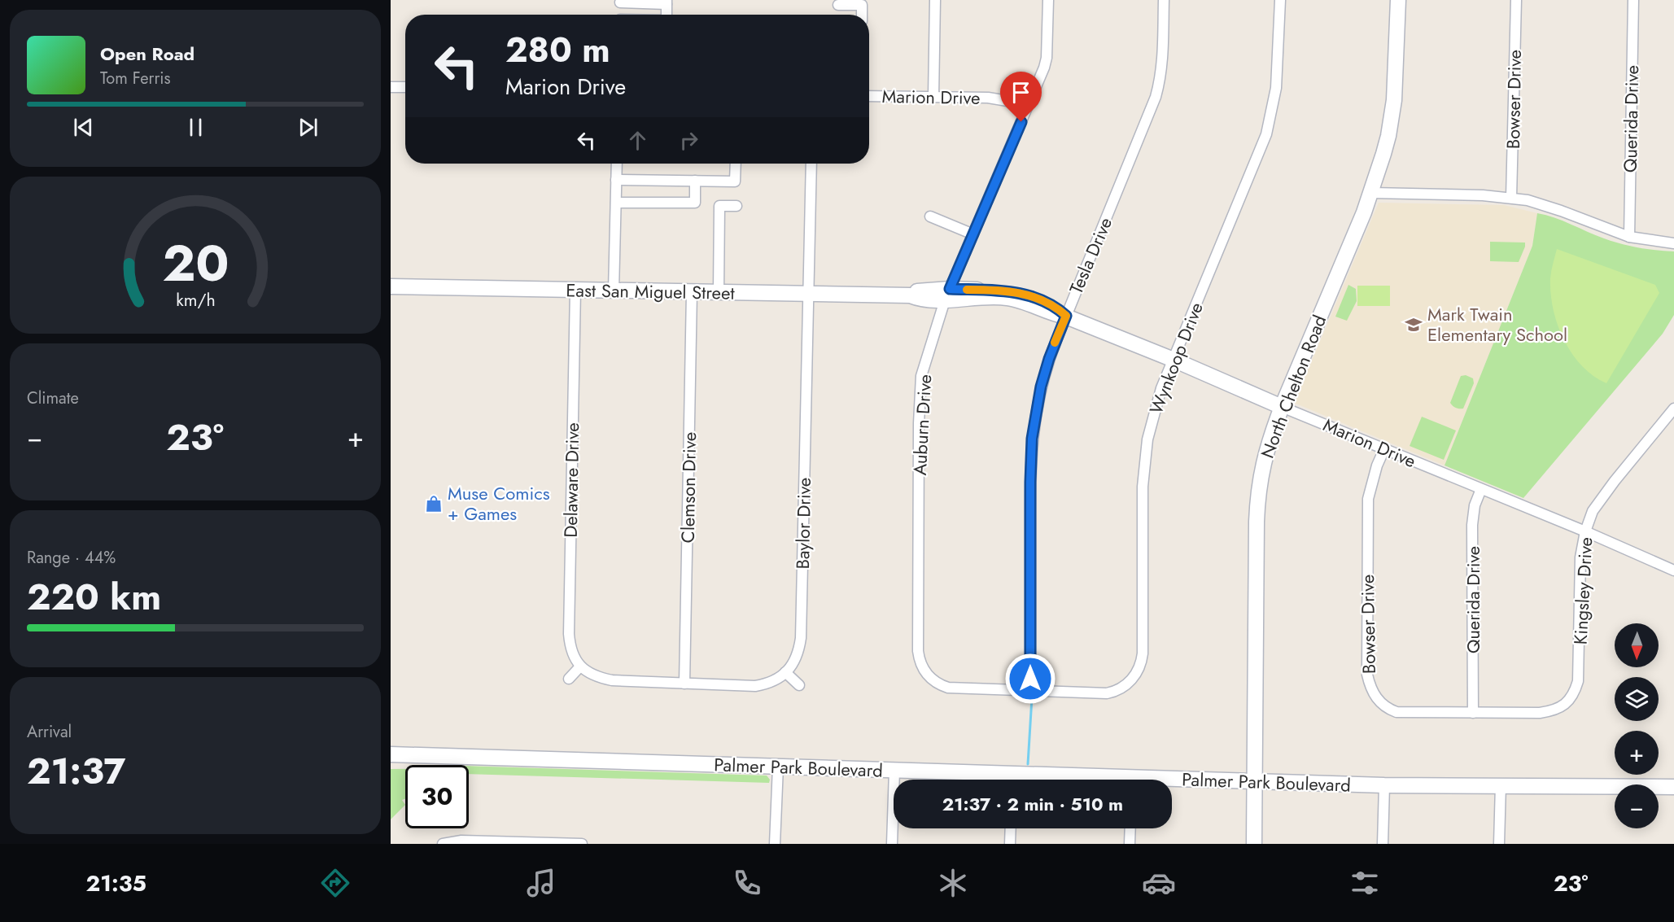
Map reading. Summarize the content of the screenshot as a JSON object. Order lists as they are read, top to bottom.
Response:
{
  "streets": {
    "main road": [
      "Marion Drive",
      "East San Miguel Street",
      "North Chelton Road",
      "Palmer Park Boulevard"
    ],
    "street": [
      "Bowser Drive",
      "Querida Drive",
      "Tesla Drive",
      "Wynkoop Drive",
      "Auburn Drive",
      "Delaware Drive",
      "Clemson Drive",
      "Baylor Drive",
      "Kingsley Drive"
    ]
  },
  "crossings": [
    ["Marion Drive", "Bowser Drive"],
    ["Marion Drive", "Querida Drive"],
    ["Marion Drive", "Tesla Drive"],
    ["Marion Drive", "East San Miguel Street"],
    ["Marion Drive", "Wynkoop Drive"],
    ["Marion Drive", "North Chelton Road"],
    ["Marion Drive", "Auburn Drive"],
    ["Marion Drive", "Kingsley Drive"],
    ["Bowser Drive", "Querida Drive"],
    ["Bowser Drive", "Kingsley Drive"],
    ["Querida Drive", "Kingsley Drive"],
    ["Tesla Drive", "Wynkoop Drive"],
    ["Tesla Drive", "Auburn Drive"],
    ["East San Miguel Street", "Auburn Drive"],
    ["East San Miguel Street", "Delaware Drive"],
    ["East San Miguel Street", "Clemson Drive"],
    ["East San Miguel Street", "Baylor Drive"],
    ["Wynkoop Drive", "Auburn Drive"],
    ["North Chelton Road", "Palmer Park Boulevard"],
    ["Delaware Drive", "Baylor Drive"],
    ["Clemson Drive", "Baylor Drive"]
  ],
  "places": {
    "school or university": ["Mark Twain Elementary School"],
    "shop": ["Muse Comics + Games"]
  },
  "north": "bottom",
  "page": {
    "turn": ["280 m", "Marion Drive"],
    "song": ["Open Road", "Tom Ferris"],
    "tile": [
      "Climate",
      ["Range · 44%", "220 km"],
      ["Arrival", "21:37"]
    ],
    "heat": ["−", "23°", "+"],
    "map_buttons": ["+", "−"],
    "limit": "30",
    "trip": "21:37 · 2 min · 510 m",
    "tabs": ["21:35", "23°"],
    "gauge": ["20", "km/h"]
  }
}
